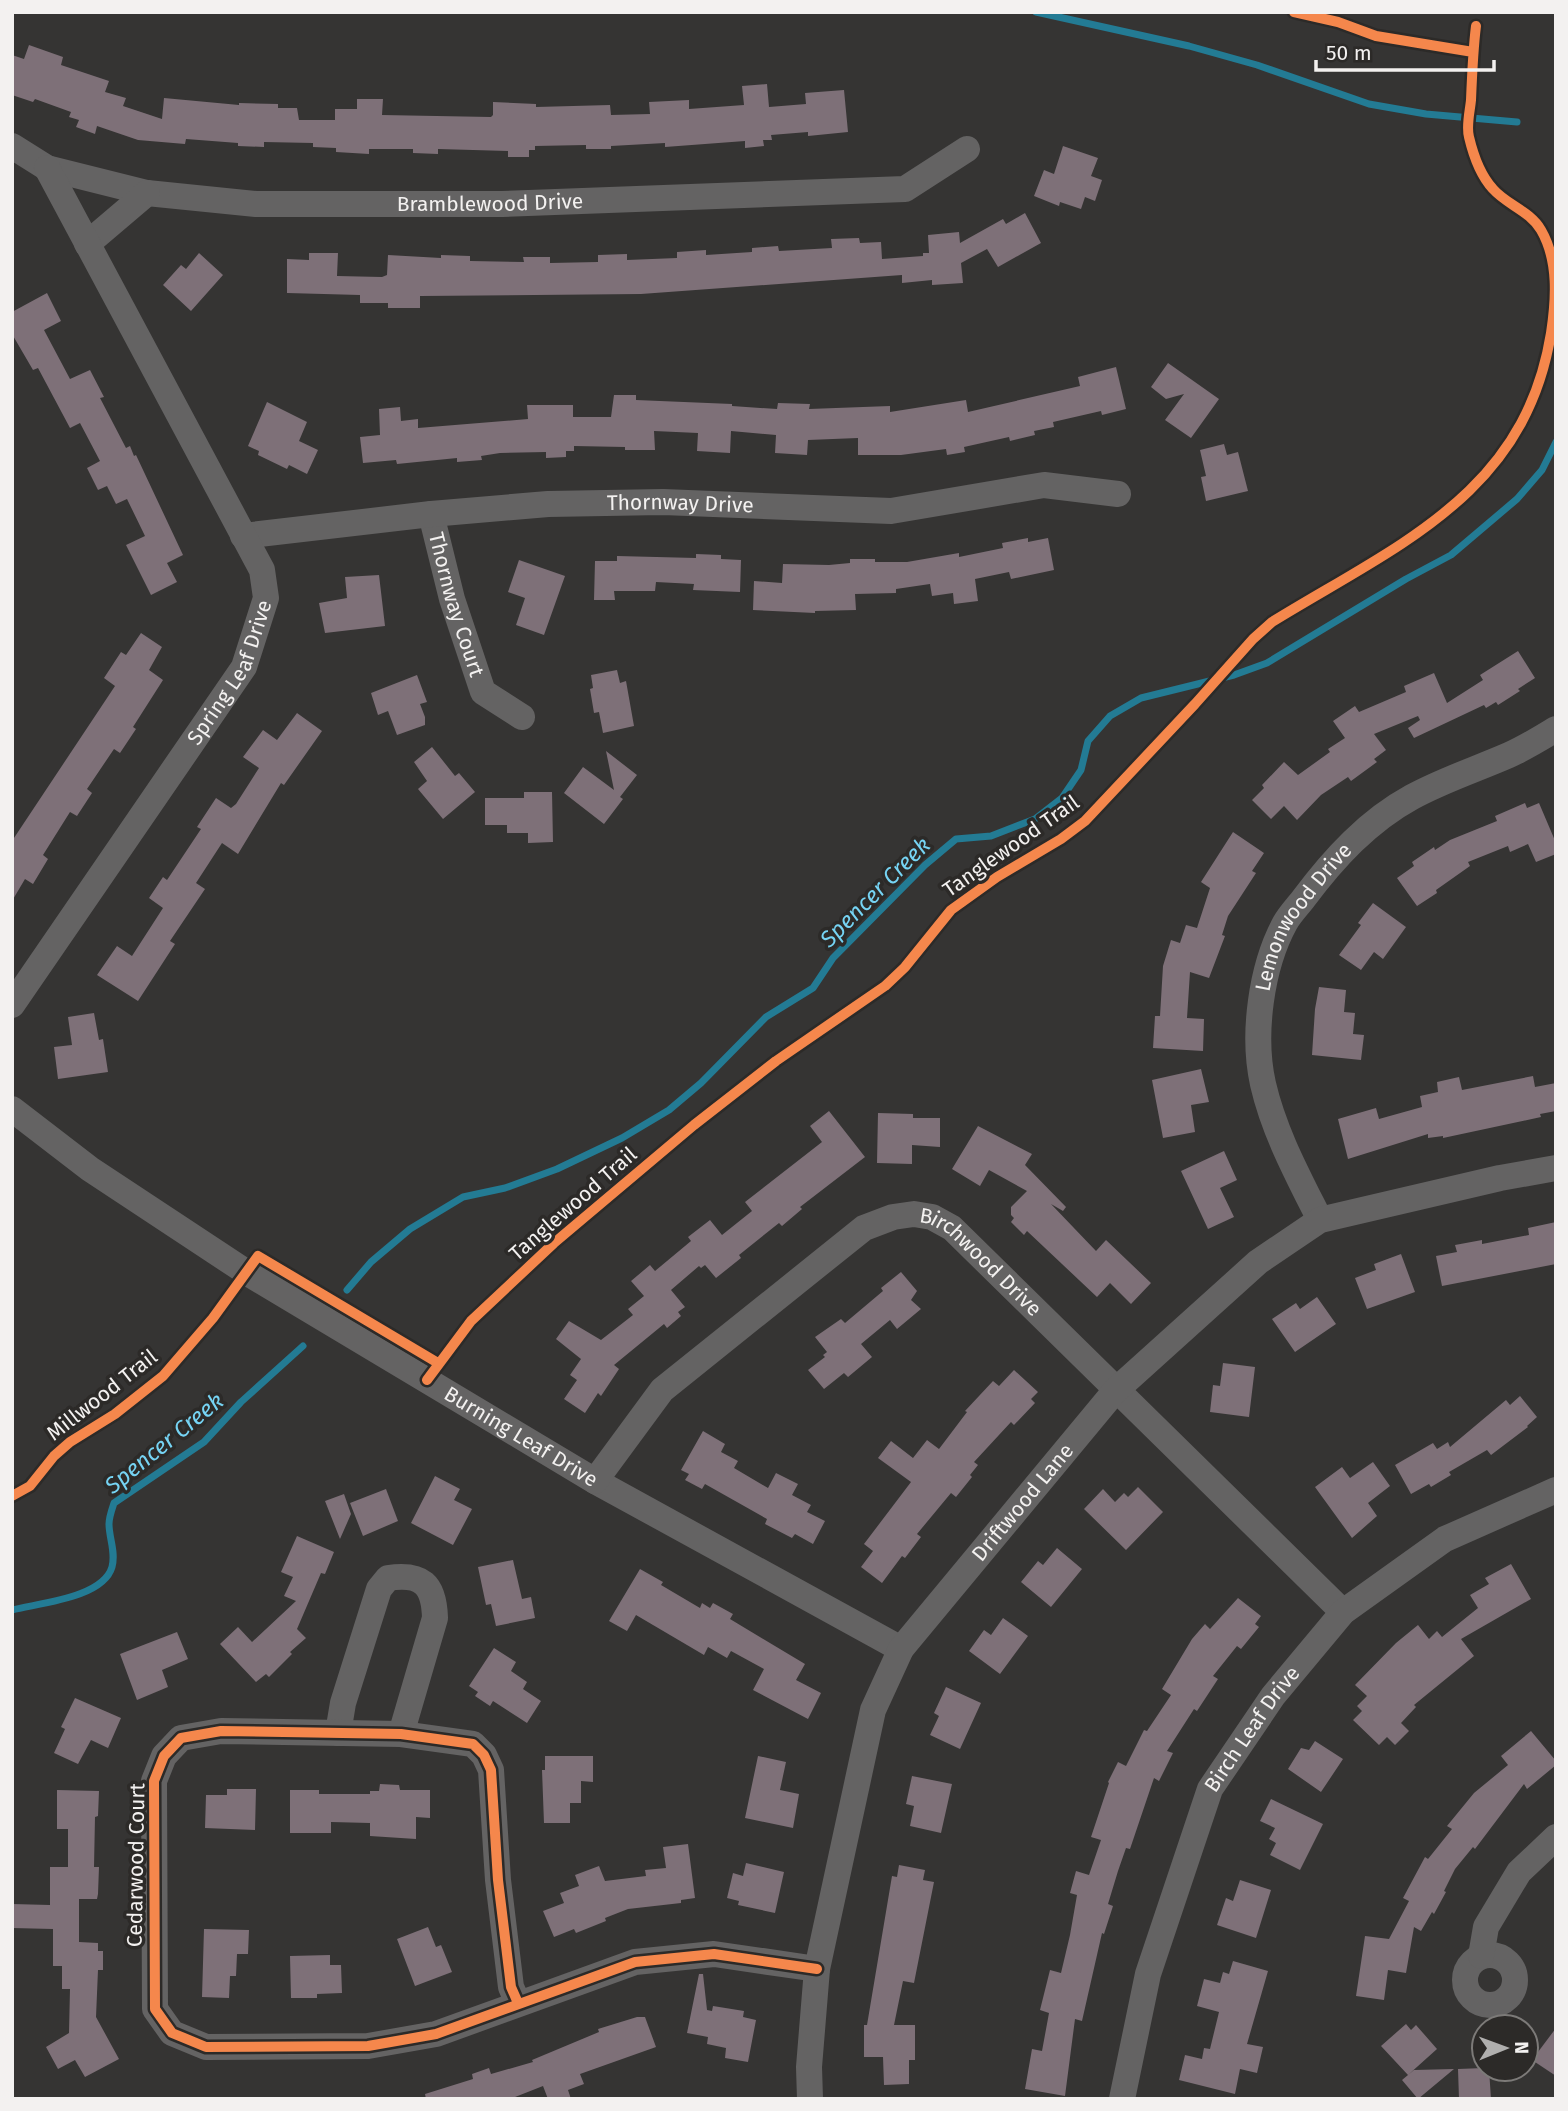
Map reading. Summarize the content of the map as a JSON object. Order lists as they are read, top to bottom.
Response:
{
  "streets": {
    "street": [
      "Bramblewood Drive",
      "Thornway Drive",
      "Thornway Court",
      "Spring Leaf Drive",
      "Lemonwood Drive",
      "Birchwood Drive",
      "Burning Leaf Drive",
      "Driftwood Lane",
      "Birch Leaf Drive",
      "Cedarwood Court"
    ],
    "cycle path": ["Tanglewood Trail", "Millwood Trail"]
  },
  "crossings": [
    ["Bramblewood Drive", "Spring Leaf Drive"],
    ["Thornway Drive", "Thornway Court"],
    ["Thornway Drive", "Spring Leaf Drive"],
    ["Lemonwood Drive", "Driftwood Lane"],
    ["Birchwood Drive", "Burning Leaf Drive"],
    ["Birchwood Drive", "Driftwood Lane"],
    ["Birchwood Drive", "Birch Leaf Drive"],
    ["Burning Leaf Drive", "Driftwood Lane"],
    ["Driftwood Lane", "Cedarwood Court"]
  ],
  "water": ["Spencer Creek"],
  "scale_bar": "50 m",
  "north": "right"
}
